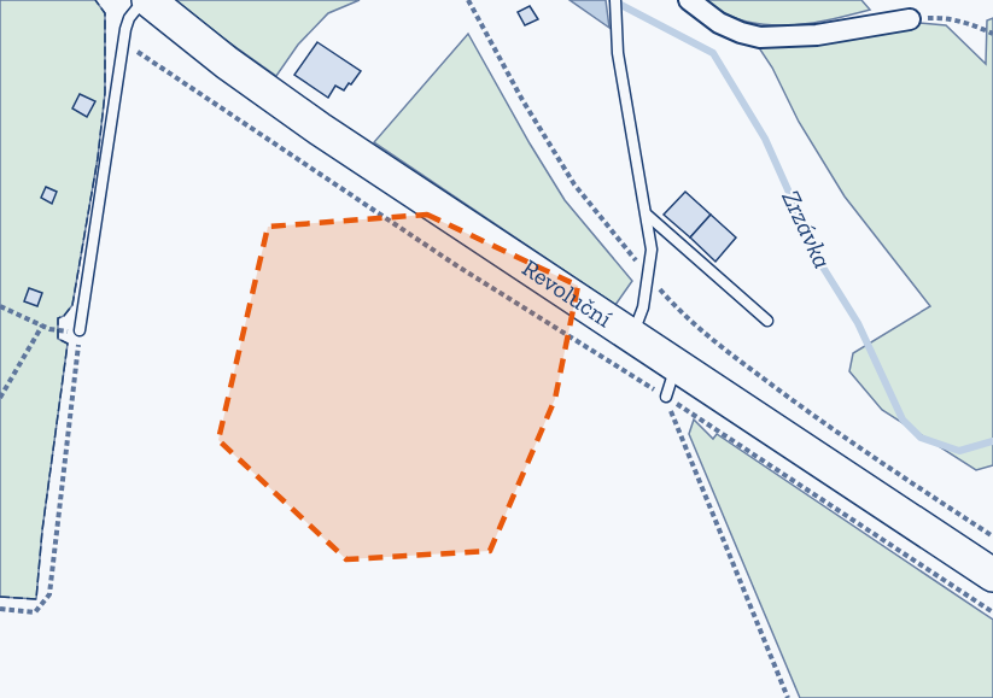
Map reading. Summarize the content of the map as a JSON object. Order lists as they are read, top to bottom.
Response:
{
  "streets": {
    "main road": ["Revoluční"]
  },
  "water": ["Zrzávka"]
}
